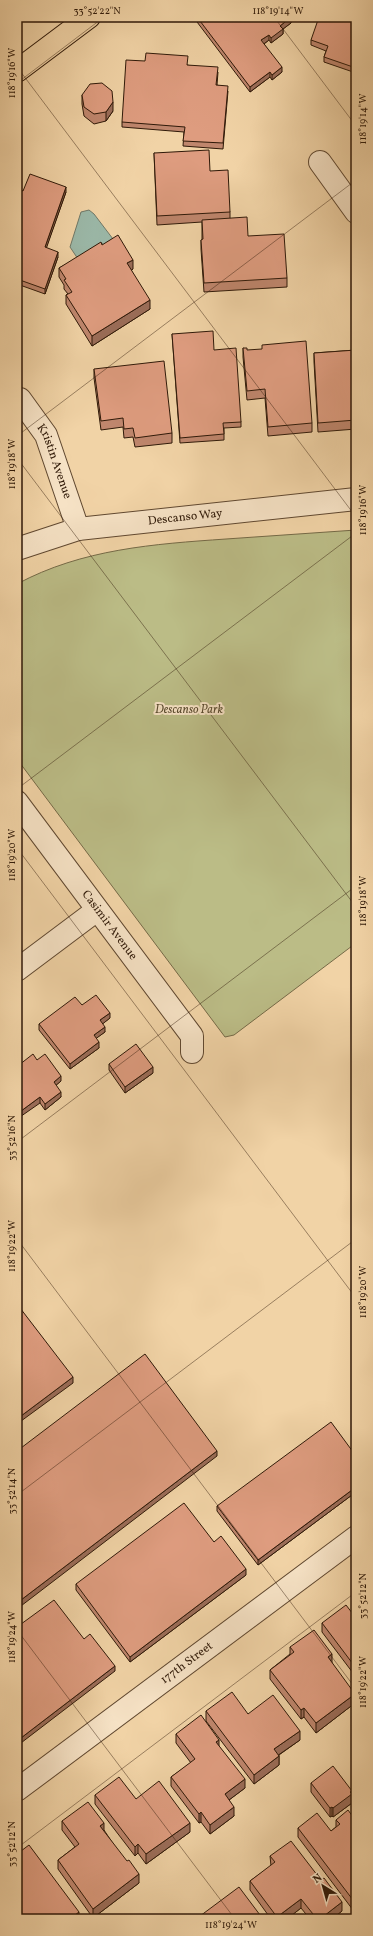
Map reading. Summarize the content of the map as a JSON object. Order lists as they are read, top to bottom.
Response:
{
  "streets": {
    "street": [
      "Kristin Avenue",
      "Descanso Way",
      "Casimir Avenue",
      "177th Street"
    ]
  },
  "crossings": [
    ["Kristin Avenue", "Descanso Way"]
  ],
  "parks": ["Descanso Park"],
  "north": "top left",
  "coordinates": [
    "33°52'22\"N",
    "118°19'14\"W",
    "118°19'16\"W",
    "118°19'18\"W",
    "118°19'20\"W",
    "33°52'16\"N",
    "118°19'22\"W",
    "33°52'14\"N",
    "33°52'12\"N",
    "118°19'24\"W"
  ]
}
